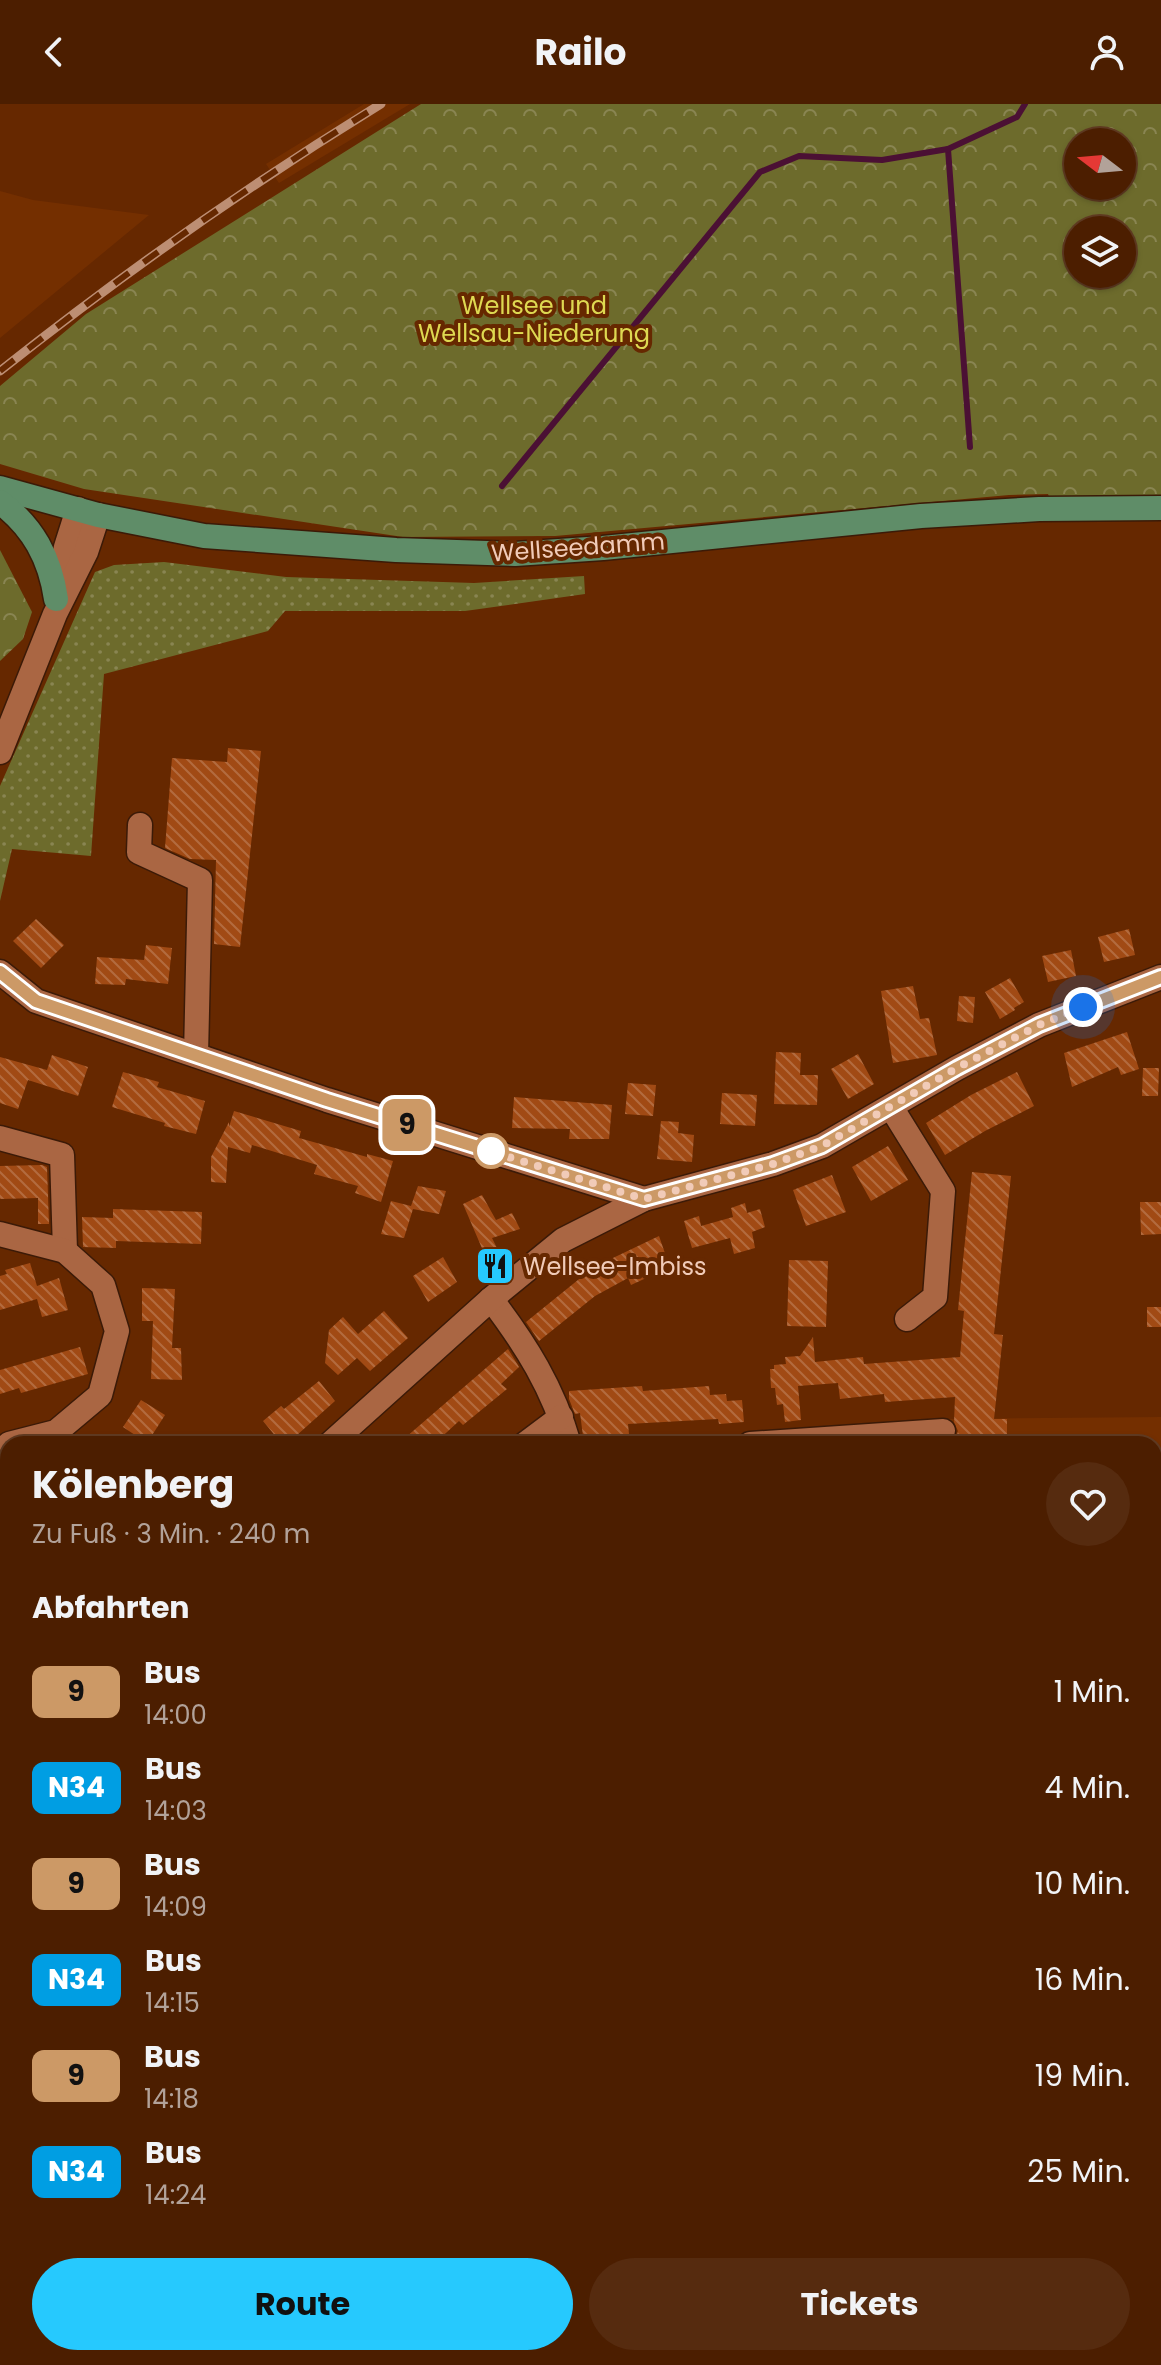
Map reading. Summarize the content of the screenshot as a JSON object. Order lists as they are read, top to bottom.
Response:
{
  "streets": {
    "main road": ["Wellseedamm"]
  },
  "parks": ["Wellsee und Wellsau-Niederung"],
  "places": {
    "restaurant": ["Wellsee-Imbiss"]
  },
  "lines": ["bus line 9"],
  "north": "left",
  "page": {
    "header": "Railo",
    "on_map": "9",
    "heading": [
      ["Kölenberg", "Zu Fuß · 3 Min. · 240 m"],
      "Abfahrten"
    ],
    "list": [
      {
        "mark": "9",
        "name": "Bus",
        "note": "14:00",
        "value": "1 Min."
      },
      {
        "mark": "N34",
        "name": "Bus",
        "note": "14:03",
        "value": "4 Min."
      },
      {
        "mark": "9",
        "name": "Bus",
        "note": "14:09",
        "value": "10 Min."
      },
      {
        "mark": "N34",
        "name": "Bus",
        "note": "14:15",
        "value": "16 Min."
      },
      {
        "mark": "9",
        "name": "Bus",
        "note": "14:18",
        "value": "19 Min."
      },
      {
        "mark": "N34",
        "name": "Bus",
        "note": "14:24",
        "value": "25 Min."
      }
    ],
    "buttons": ["Route", "Tickets"]
  }
}
